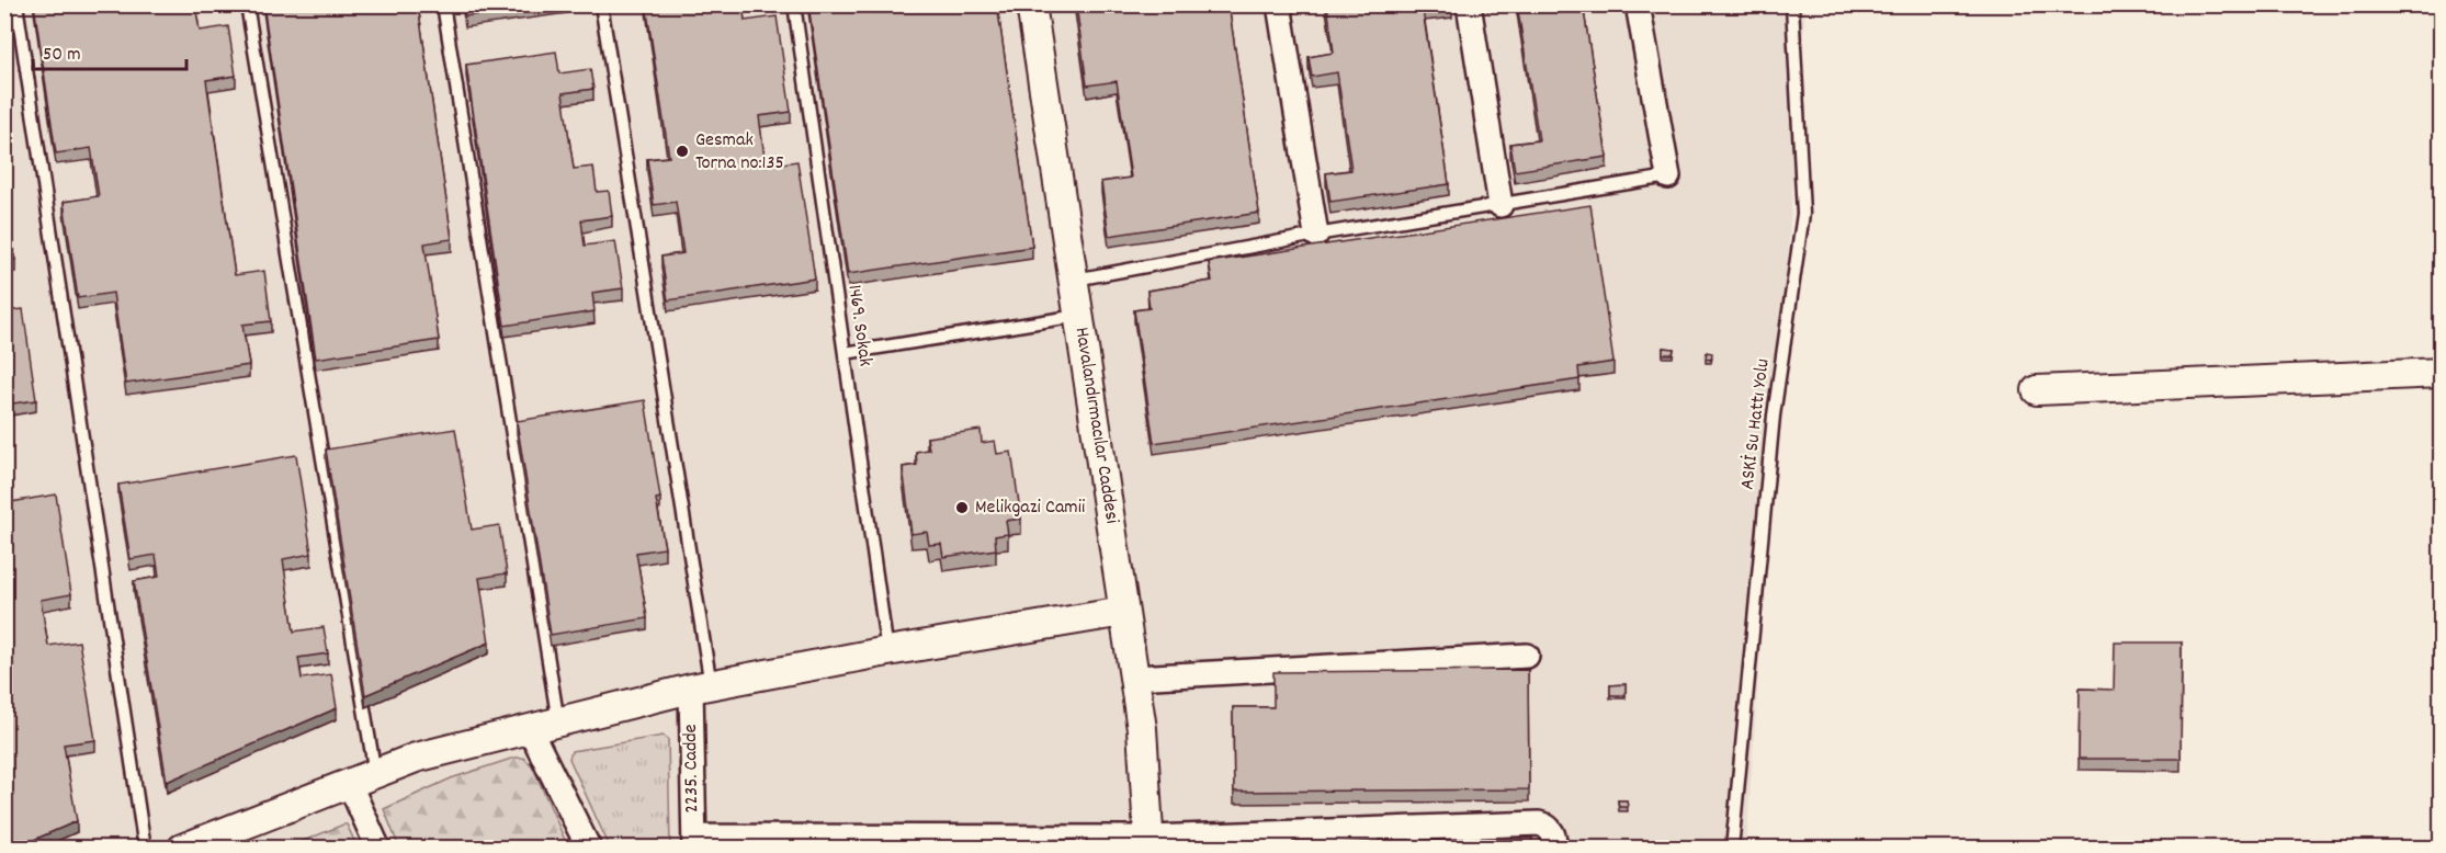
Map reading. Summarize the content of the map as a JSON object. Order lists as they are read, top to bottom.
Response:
{
  "streets": {
    "street": ["Havalandırmacılar Caddesi", "2235. Cadde"],
    "lane": ["1469. Sokak", "ASKİ Su Hattı Yolu"]
  },
  "places": ["Gesmak Torna no:135", "Melikgazi Camii"],
  "scale_bar": "50 m"
}
